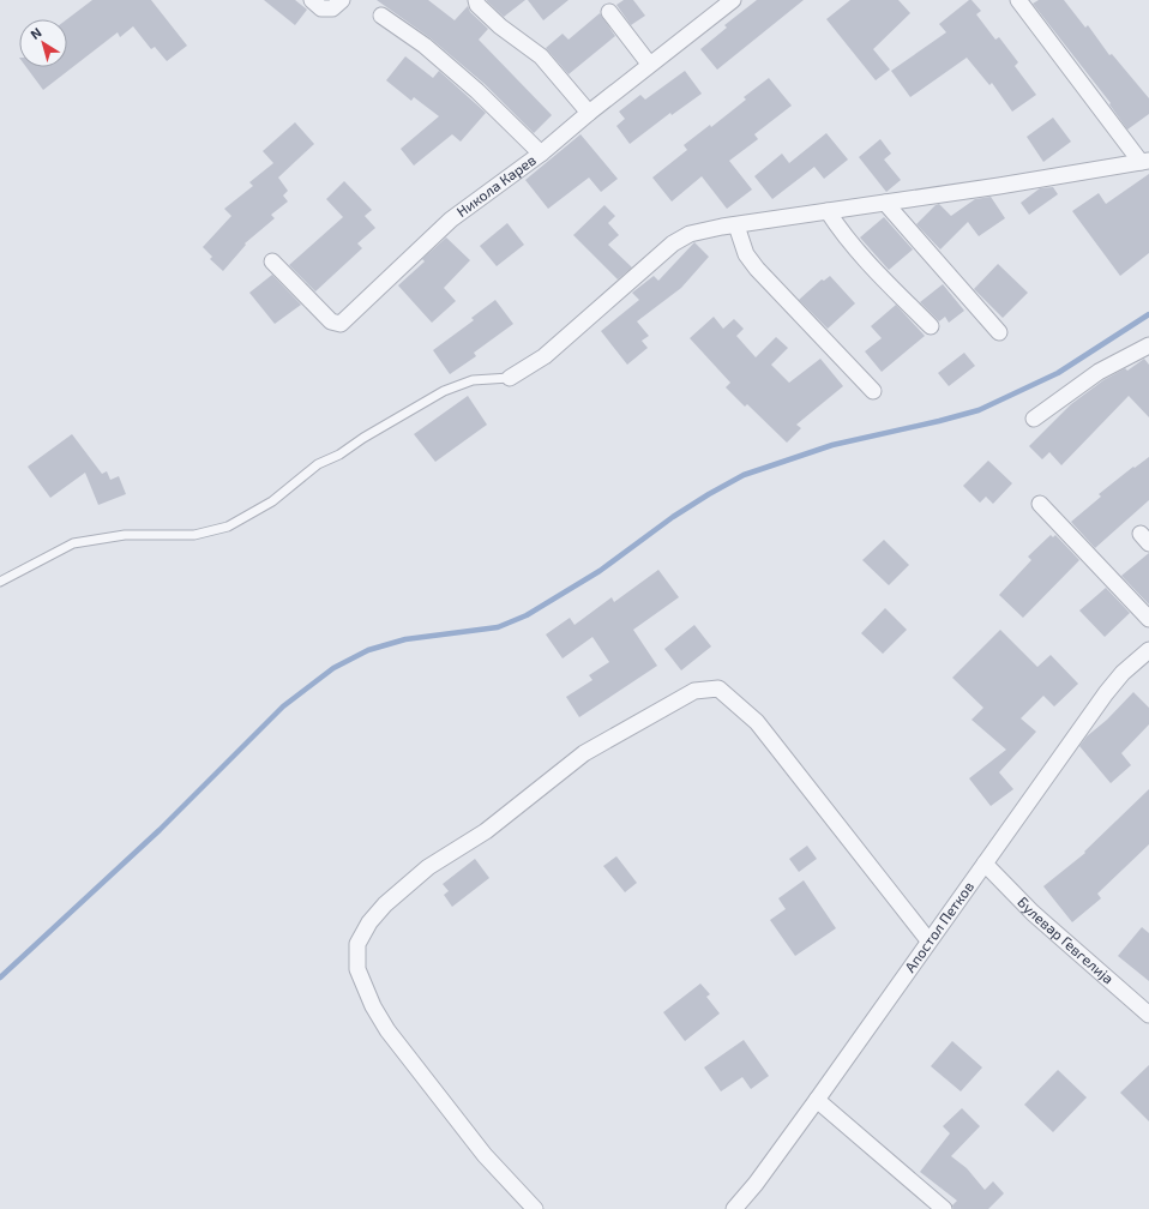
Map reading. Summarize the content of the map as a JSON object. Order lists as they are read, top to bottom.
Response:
{
  "streets": {
    "street": ["Никола Карев", "Апостол Петков", "Булевар Гевгелија"]
  },
  "crossings": [
    ["Апостол Петков", "Булевар Гевгелија"]
  ],
  "north": "top left"
}
